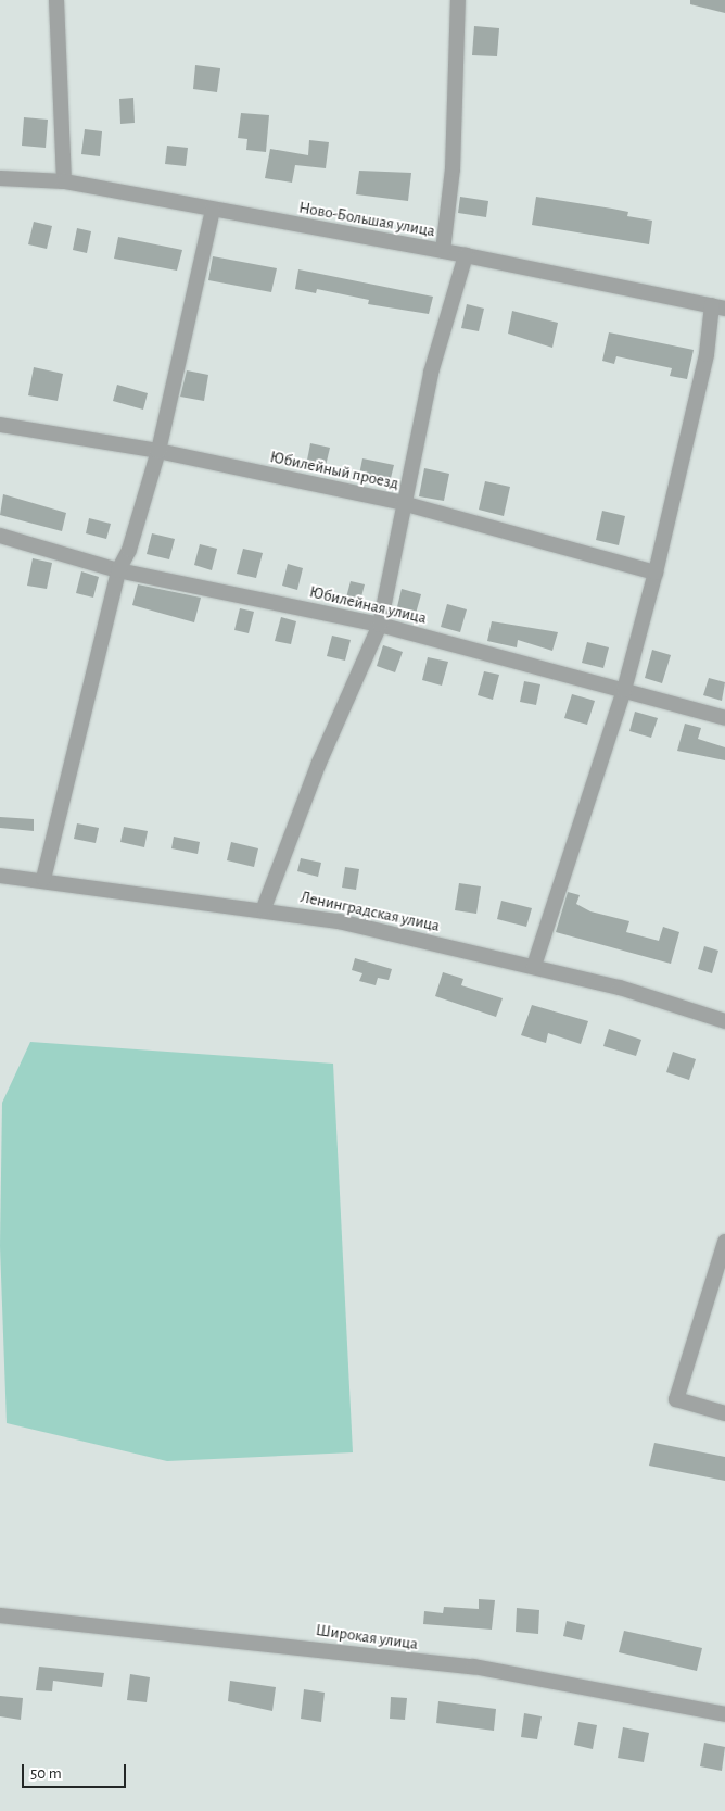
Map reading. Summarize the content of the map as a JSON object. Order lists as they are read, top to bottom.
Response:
{
  "streets": {
    "street": [
      "Ново-Большая улица",
      "Юбилейный проезд",
      "Юбилейная улица",
      "Ленинградская улица",
      "Широкая улица"
    ]
  },
  "scale_bar": "50 m"
}
